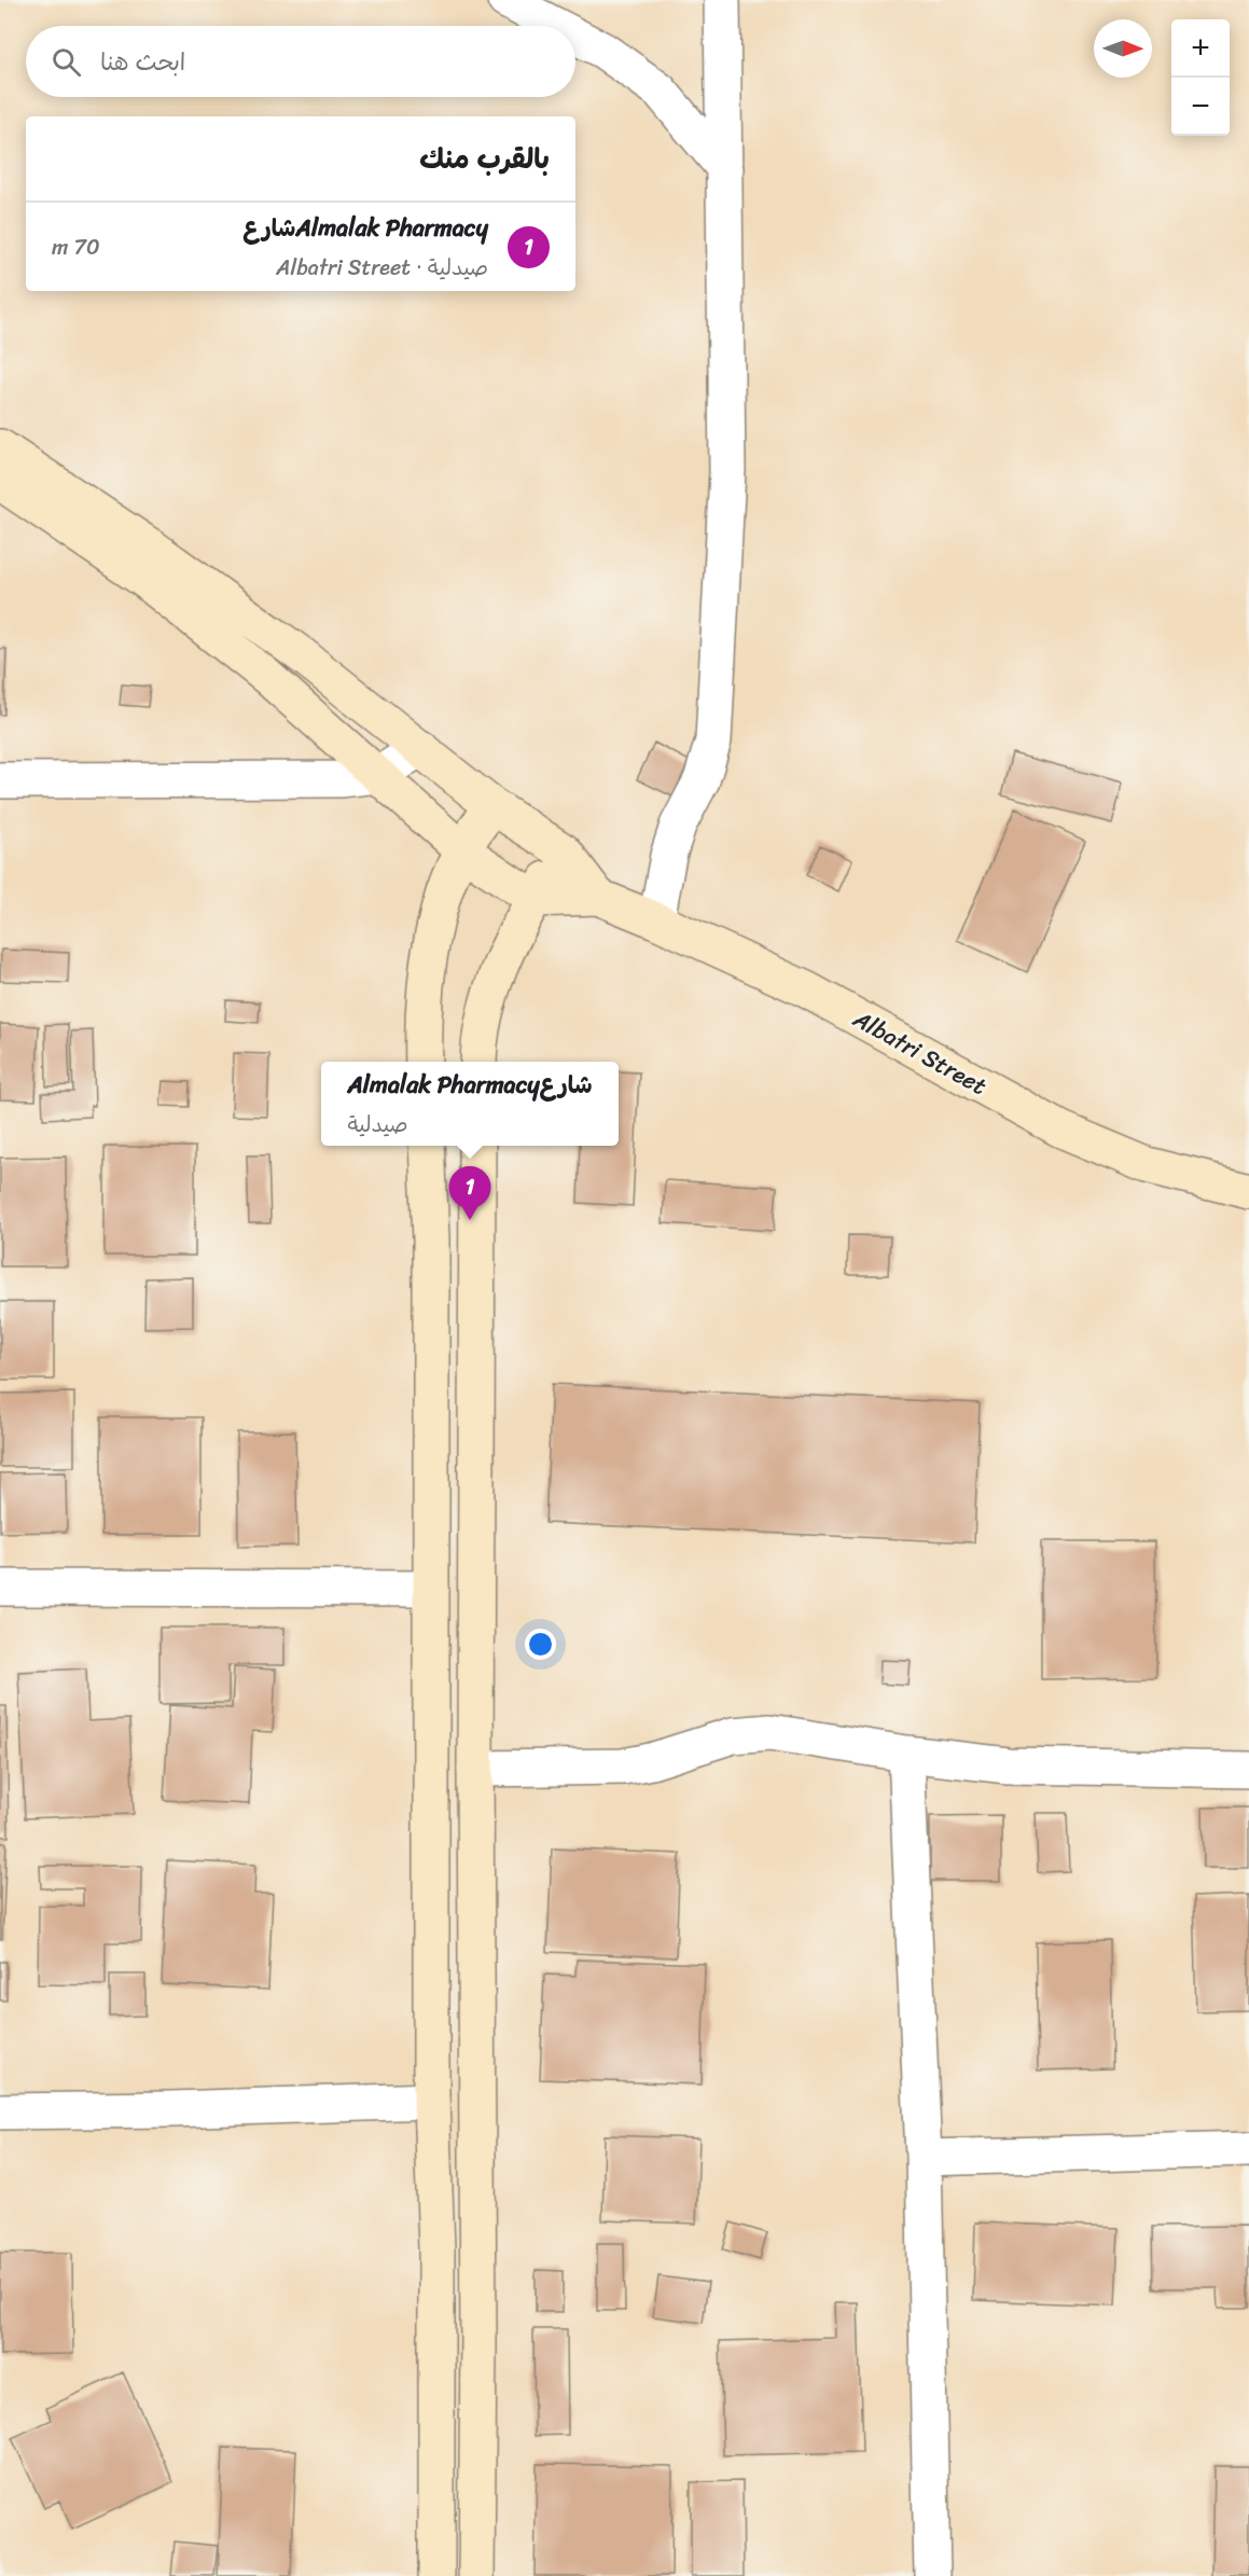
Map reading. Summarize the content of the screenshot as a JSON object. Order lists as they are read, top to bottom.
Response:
{
  "streets": {
    "main road": ["Albatri Street"]
  },
  "north": "right",
  "page": {
    "map_buttons": ["+", "−"],
    "search": "ابحث هنا",
    "heading": "بالقرب منك",
    "list": [
      {
        "mark": "1",
        "name": "Almalak Pharmacyشارع",
        "note": "صيدلية · Albatri Street",
        "value": "70 m"
      }
    ],
    "popup": ["Almalak Pharmacyشارع", "صيدلية"],
    "pins": "1"
  }
}
